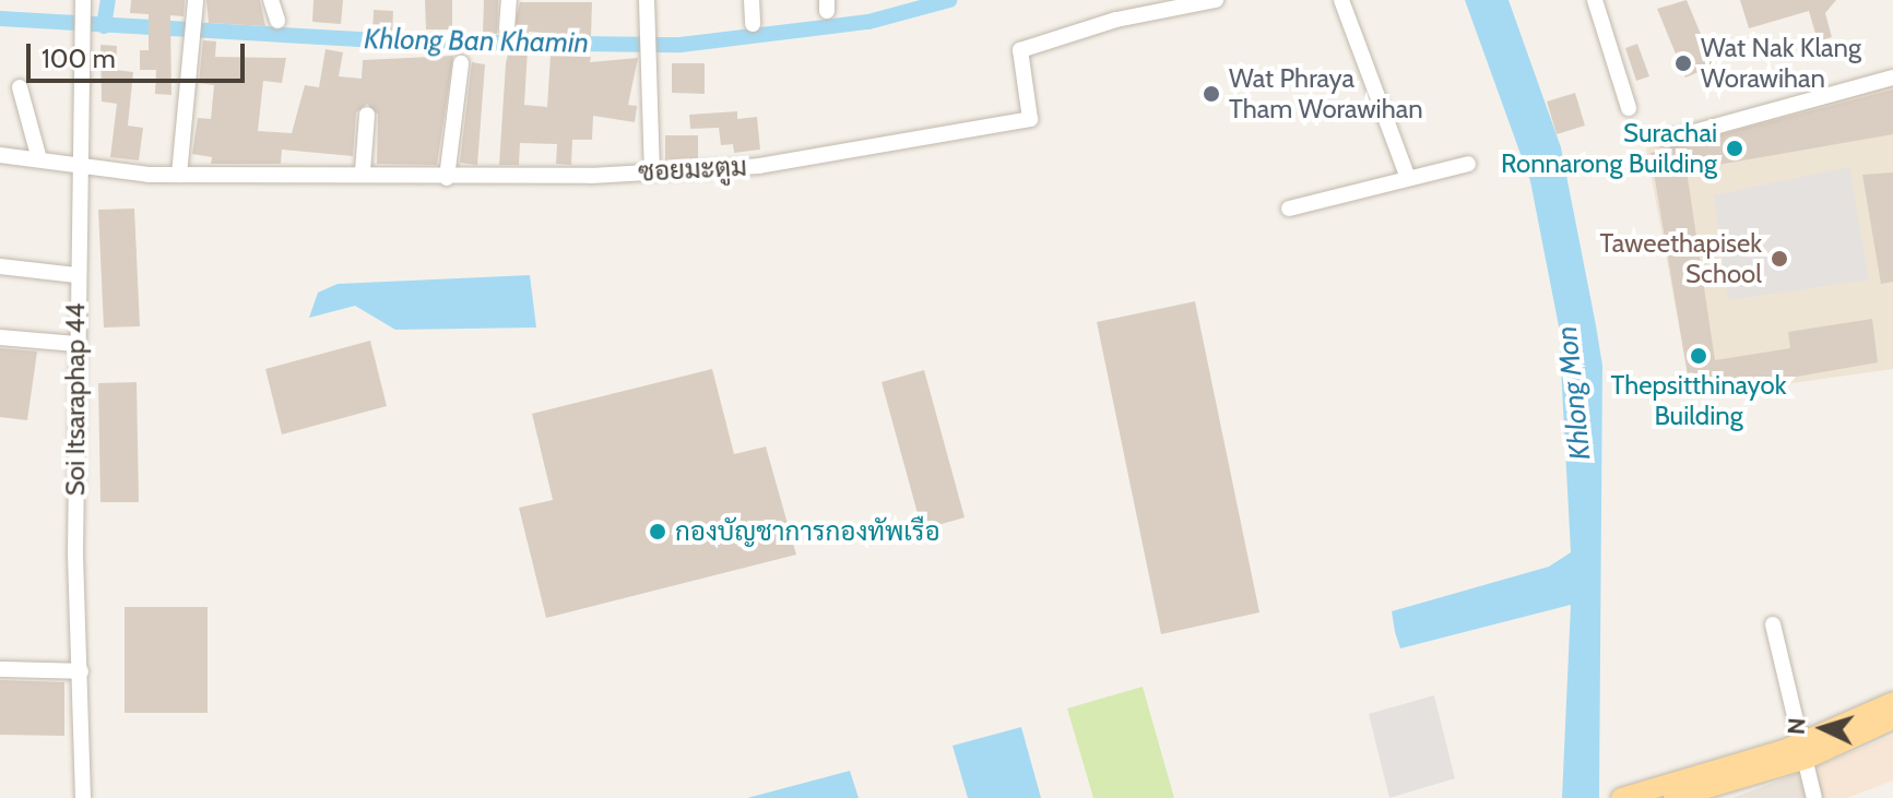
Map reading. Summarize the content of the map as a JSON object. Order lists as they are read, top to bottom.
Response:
{
  "streets": {
    "street": ["ซอยมะตูม", "Soi Itsaraphap 44"]
  },
  "crossings": [
    ["ซอยมะตูม", "Soi Itsaraphap 44"]
  ],
  "water": ["Khlong Ban Khamin", "Khlong Mon"],
  "places": [
    "Wat Nak Klang Worawihan",
    "Wat Phraya Tham Worawihan",
    "Surachai Ronnarong Building",
    "Taweethapisek School",
    "Thepsitthinayok Building",
    "กองบัญชาการกองทัพเรือ"
  ],
  "scale_bar": "100 m",
  "north": "left"
}
